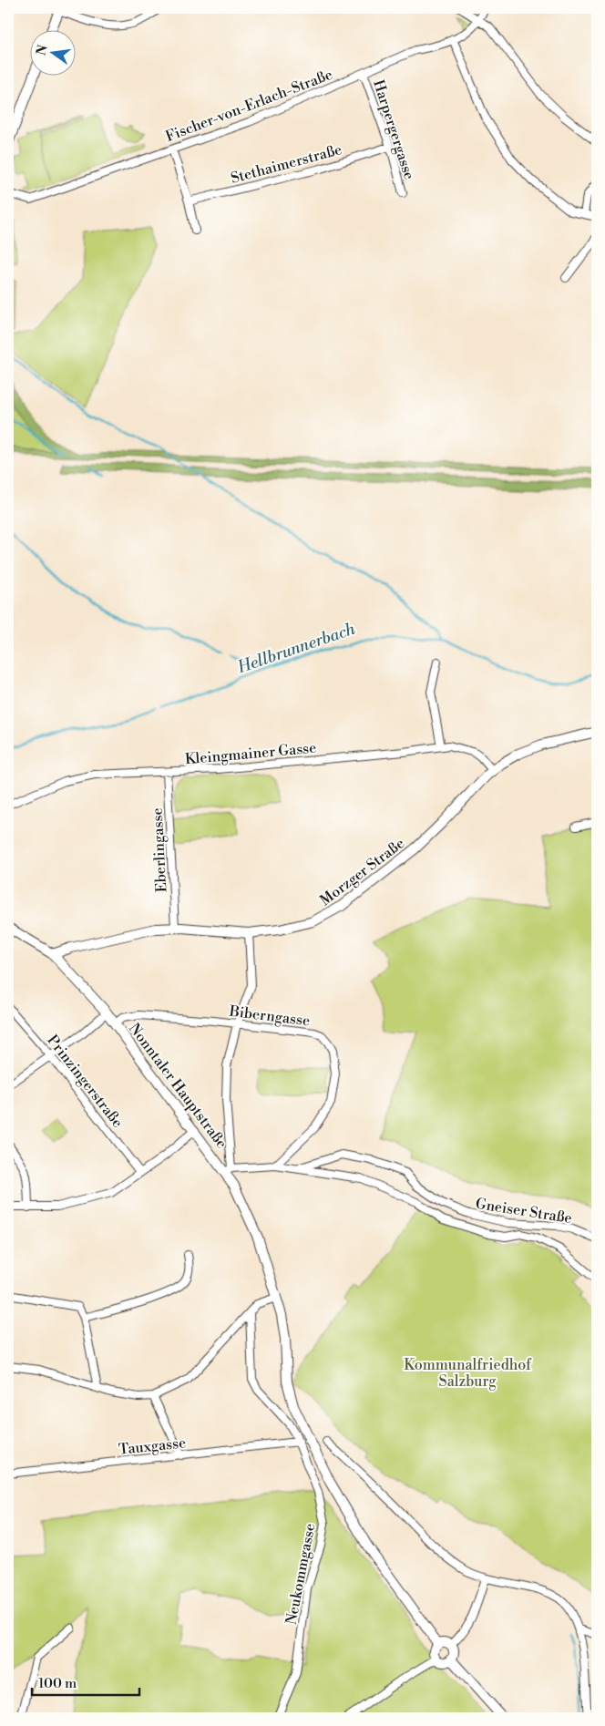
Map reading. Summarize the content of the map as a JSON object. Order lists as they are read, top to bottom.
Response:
{
  "streets": {
    "main road": ["Morzger Straße", "Nonntaler Hauptstraße"],
    "street": [
      "Fischer-von-Erlach-Straße",
      "Harpergergasse",
      "Stethaimerstraße",
      "Kleingmainer Gasse",
      "Eberlingasse",
      "Biberngasse",
      "Prinzingerstraße",
      "Gneiser Straße",
      "Tauxgasse",
      "Neukommgasse"
    ]
  },
  "crossings": [
    ["Fischer-von-Erlach-Straße", "Harpergergasse"],
    ["Harpergergasse", "Stethaimerstraße"],
    ["Kleingmainer Gasse", "Eberlingasse"],
    ["Kleingmainer Gasse", "Morzger Straße"],
    ["Eberlingasse", "Morzger Straße"],
    ["Morzger Straße", "Nonntaler Hauptstraße"],
    ["Biberngasse", "Nonntaler Hauptstraße"],
    ["Biberngasse", "Gneiser Straße"],
    ["Nonntaler Hauptstraße", "Gneiser Straße"],
    ["Tauxgasse", "Neukommgasse"]
  ],
  "water": ["Hellbrunnerbach"],
  "parks": ["Kommunalfriedhof Salzburg"],
  "scale_bar": "100 m",
  "north": "left"
}
